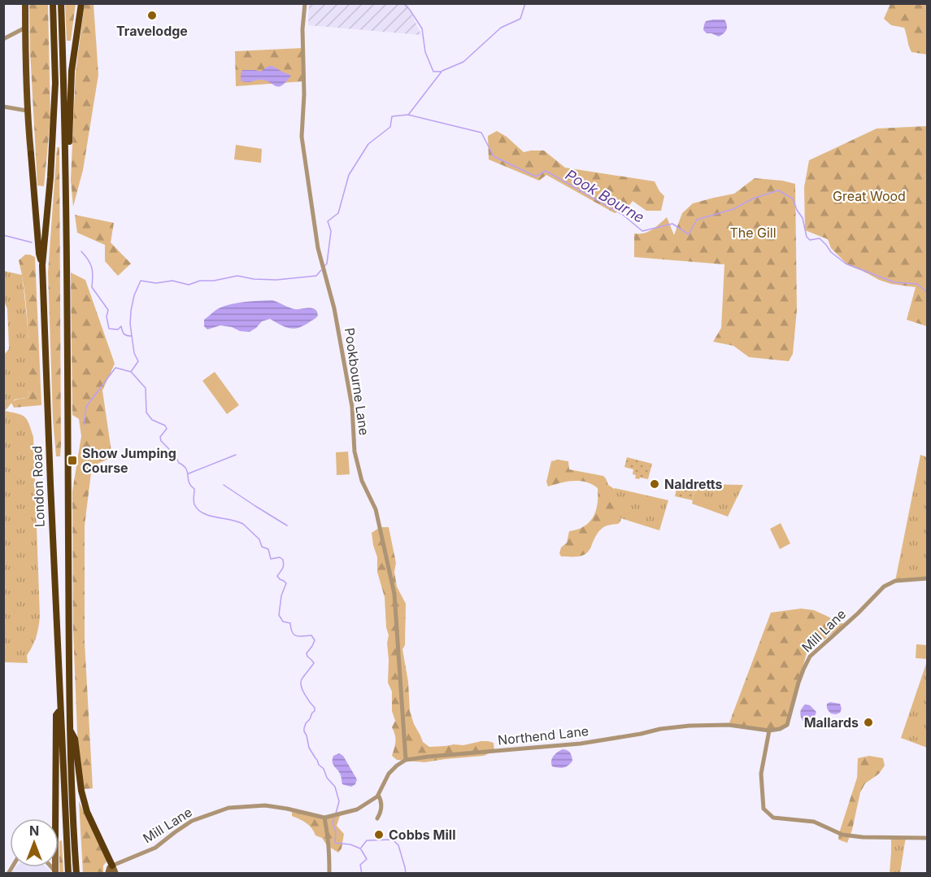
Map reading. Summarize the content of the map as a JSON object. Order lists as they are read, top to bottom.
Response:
{
  "streets": {
    "highway": ["London Road"],
    "street": ["Pookbourne Lane", "Mill Lane", "Northend Lane"]
  },
  "crossings": [
    ["Pookbourne Lane", "Northend Lane"],
    ["Mill Lane", "Northend Lane"]
  ],
  "water": ["Pook Bourne"],
  "parks": ["Great Wood", "The Gill"],
  "places": {
    "other": [
      "Travelodge",
      "Naldretts",
      "Mallards",
      "Cobbs Mill"
    ],
    "transit": ["Show Jumping Course"]
  },
  "north": "top"
}
